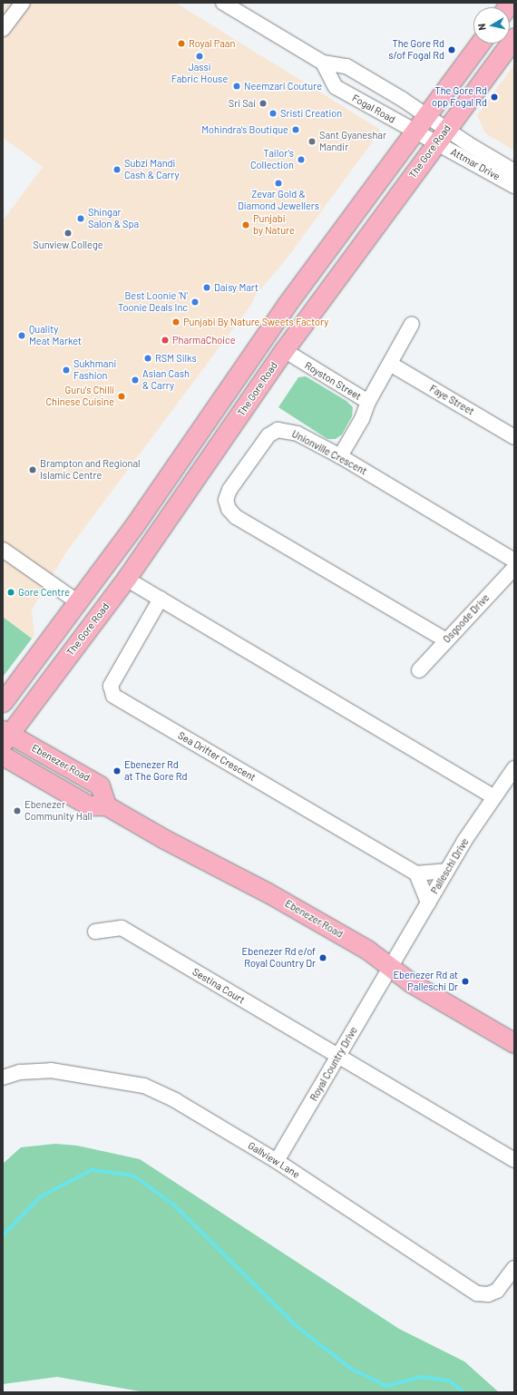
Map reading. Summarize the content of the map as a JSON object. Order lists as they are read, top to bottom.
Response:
{
  "streets": {
    "main road": ["The Gore Road", "Ebenezer Road"],
    "street": [
      "Fogal Road",
      "Attmar Drive",
      "Royston Street",
      "Faye Street",
      "Unionville Crescent",
      "Osgoode Drive",
      "Sea Drifter Crescent",
      "Palleschi Drive",
      "Sestina Court",
      "Royal Country Drive",
      "Gallview Lane"
    ]
  },
  "crossings": [
    ["Fogal Road", "The Gore Road"],
    ["Fogal Road", "Attmar Drive"],
    ["The Gore Road", "Attmar Drive"],
    ["The Gore Road", "Royston Street"],
    ["The Gore Road", "Ebenezer Road"],
    ["Royston Street", "Unionville Crescent"],
    ["Unionville Crescent", "Osgoode Drive"],
    ["Ebenezer Road", "Palleschi Drive"],
    ["Ebenezer Road", "Royal Country Drive"],
    ["Palleschi Drive", "Royal Country Drive"],
    ["Sestina Court", "Royal Country Drive"],
    ["Royal Country Drive", "Gallview Lane"]
  ],
  "places": [
    "Royal Paan",
    "The Gore Rd s/of Fogal Rd",
    "Jassi Fabric House",
    "Neemzari Couture",
    "The Gore Rd opp Fogal Rd",
    "Sri Sai",
    "Sristi Creation",
    "Mohindra's Boutique",
    "Sant Gyaneshar Mandir",
    "Tailor's Collection",
    "Subzi Mandi Cash & Carry",
    "Zevar Gold & Diamond Jewellers",
    "Shingar Salon & Spa",
    "Punjabi by Nature",
    "Sunview College",
    "Daisy Mart",
    "Best Loonie 'N' Toonie Deals Inc",
    "Punjabi By Nature Sweets Factory",
    "Quality Meat Market",
    "PharmaChoice",
    "RSM Silks",
    "Sukhmani Fashion",
    "Asian Cash & Carry",
    "Guru's Chilli Chinese Cuisine",
    "Brampton and Regional Islamic Centre",
    "Gore Centre",
    "Ebenezer Rd at The Gore Rd",
    "Ebenezer Community Hall",
    "Ebenezer Rd e/of Royal Country Dr",
    "Ebenezer Rd at Palleschi Dr"
  ],
  "north": "left"
}
